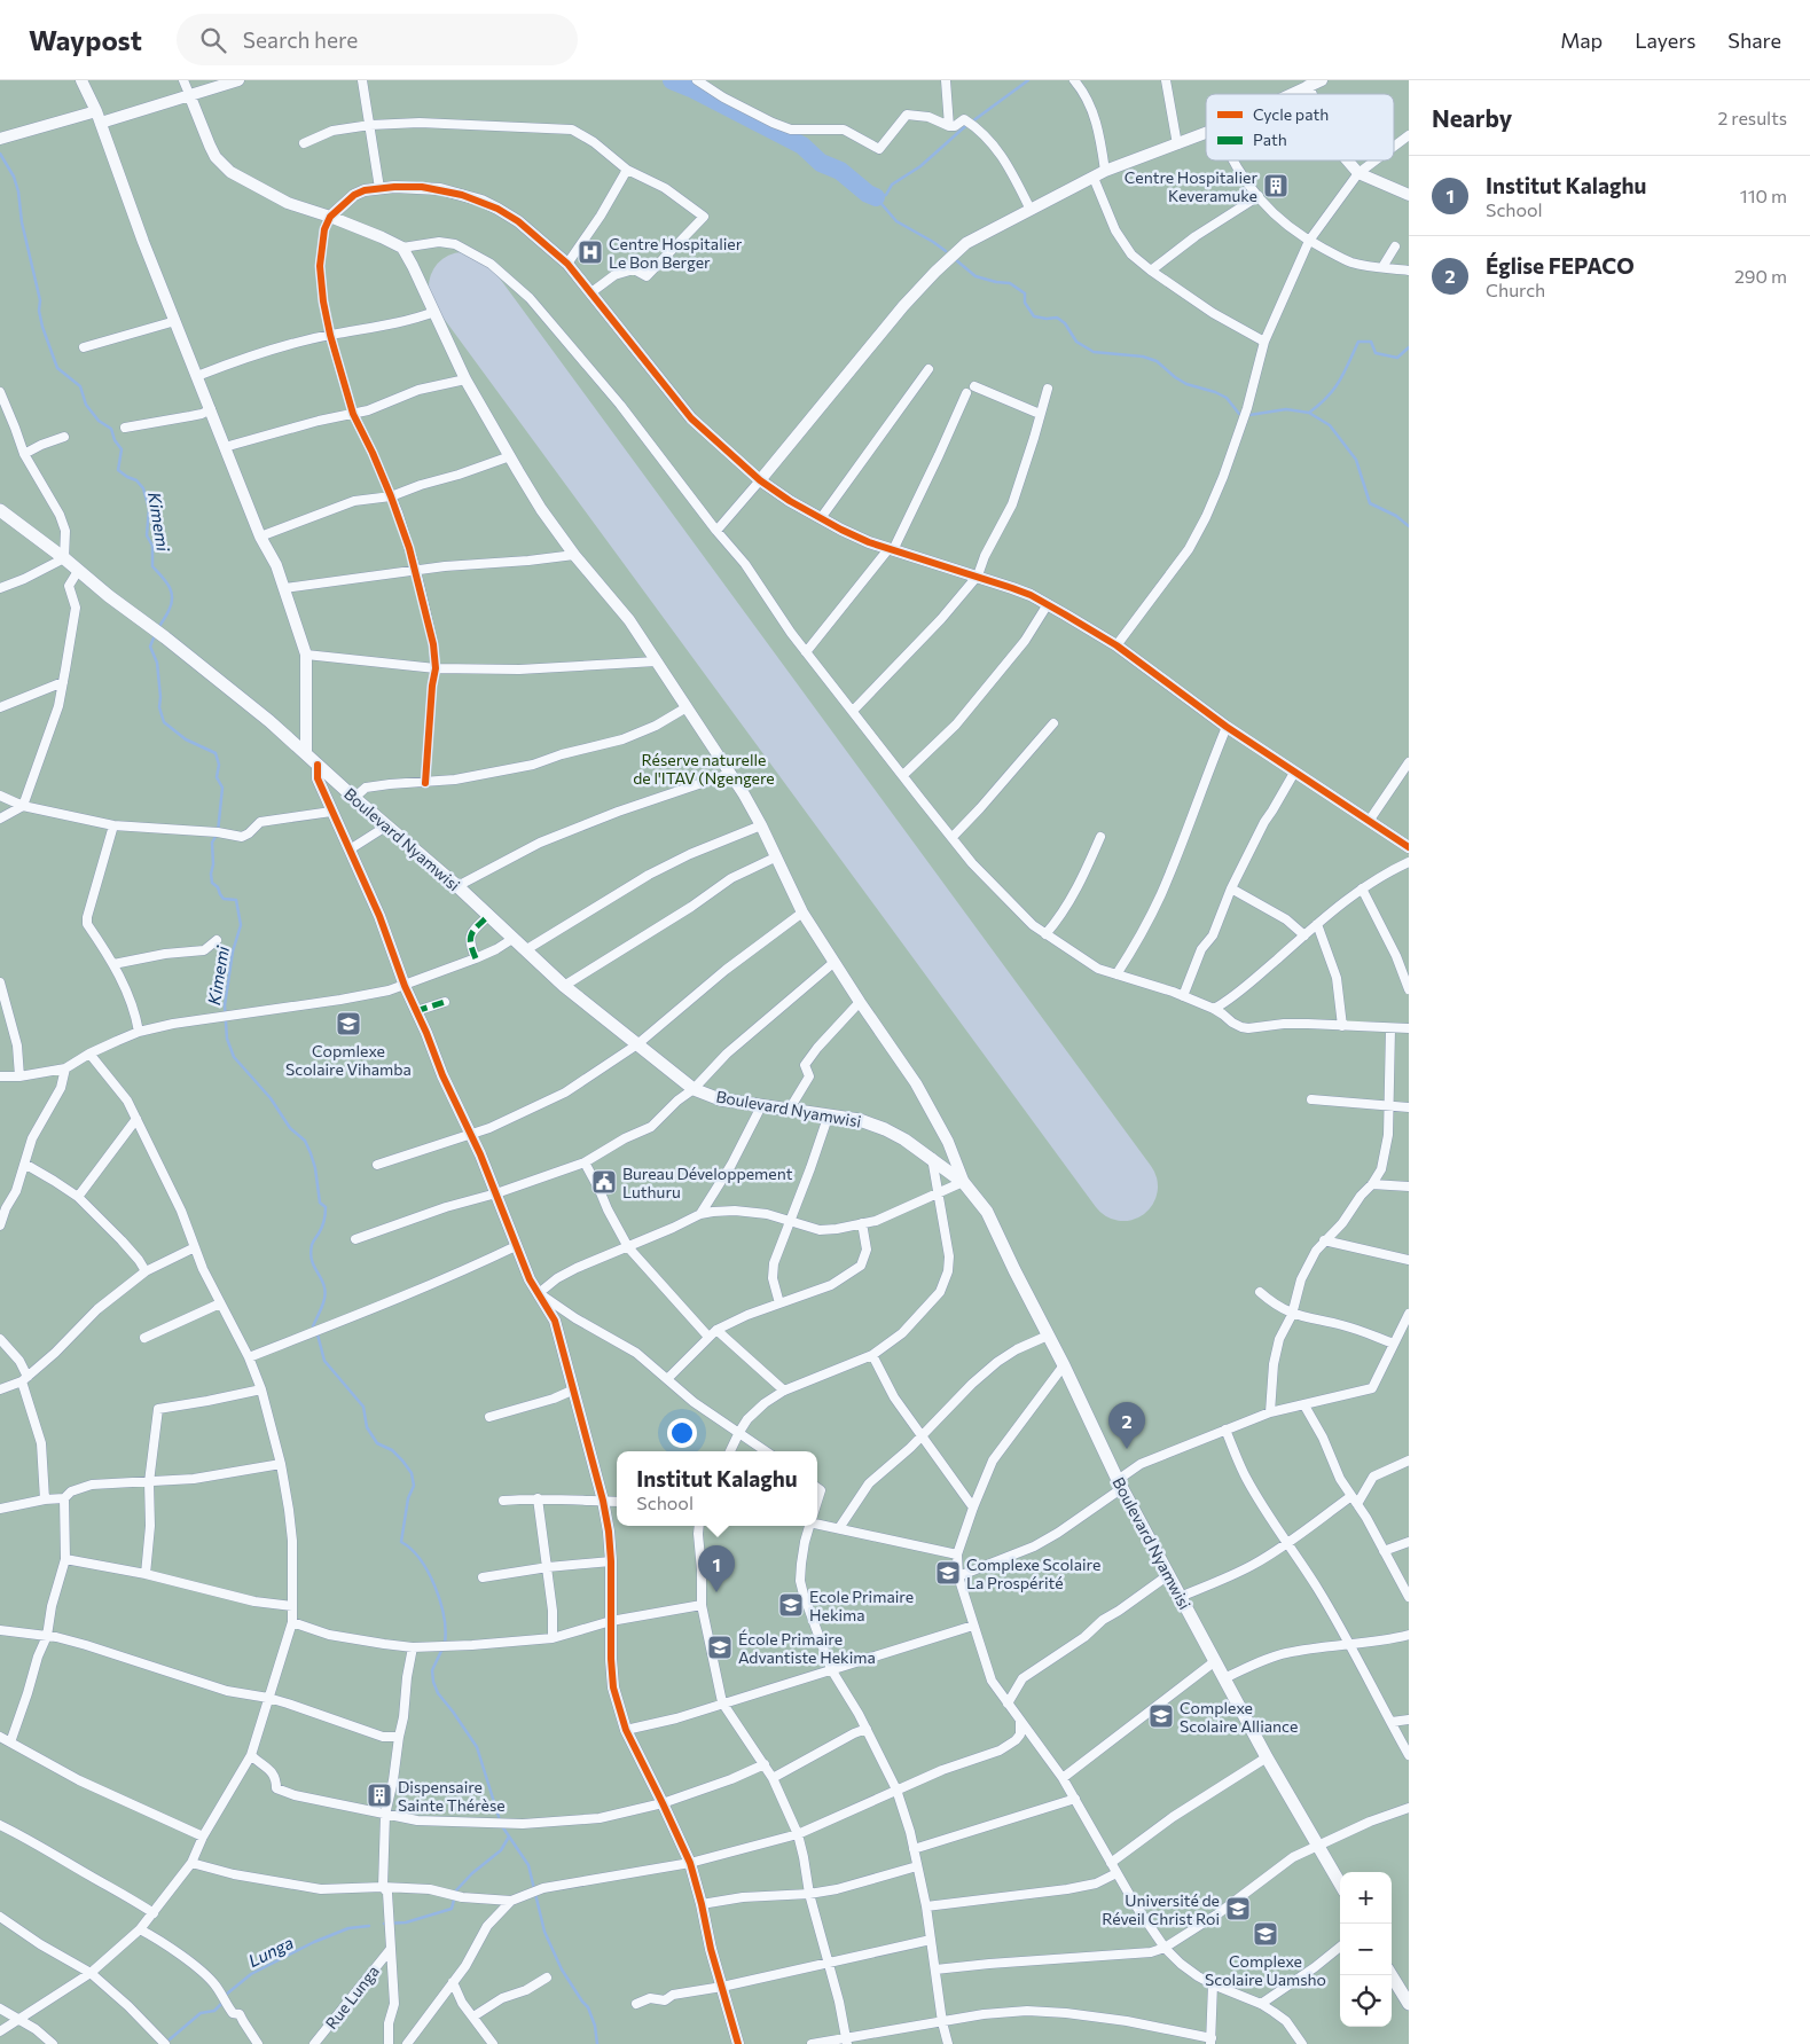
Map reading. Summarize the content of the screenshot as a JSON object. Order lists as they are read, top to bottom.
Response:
{
  "streets": {
    "main road": ["Boulevard Nyamwisi"],
    "street": ["Rue Lunga"]
  },
  "water": ["Kimemi", "Lunga"],
  "parks": ["Réserve naturelle de l'ITAV (Ngengere"],
  "places": {
    "building": ["Centre Hospitalier Keveramuke", "Dispensaire Sainte Thérèse"],
    "hospital": ["Centre Hospitalier Le Bon Berger"],
    "school or university": [
      "Copmlexe Scolaire Vihamba",
      "Complexe Scolaire La Prospérité",
      "Ecole Primaire Hekima",
      "École Primaire Advantiste Hekima",
      "Complexe Scolaire Alliance",
      "Université de Réveil Christ Roi",
      "Complexe Scolaire Uamsho"
    ],
    "public building": ["Bureau Développement Luthuru"]
  },
  "legend": ["Cycle path", "Path"],
  "page": {
    "header": "Waypost",
    "search": "Search here",
    "nav": ["Map", "Layers", "Share"],
    "heading": ["Nearby", "2 results"],
    "list": [
      {
        "mark": "1",
        "name": "Institut Kalaghu",
        "note": "School",
        "value": "110 m"
      },
      {
        "mark": "2",
        "name": "Église FEPACO",
        "note": "Church",
        "value": "290 m"
      }
    ],
    "pins": ["2", "1"],
    "popup": ["Institut Kalaghu", "School"],
    "map_buttons": ["+", "−"]
  }
}
